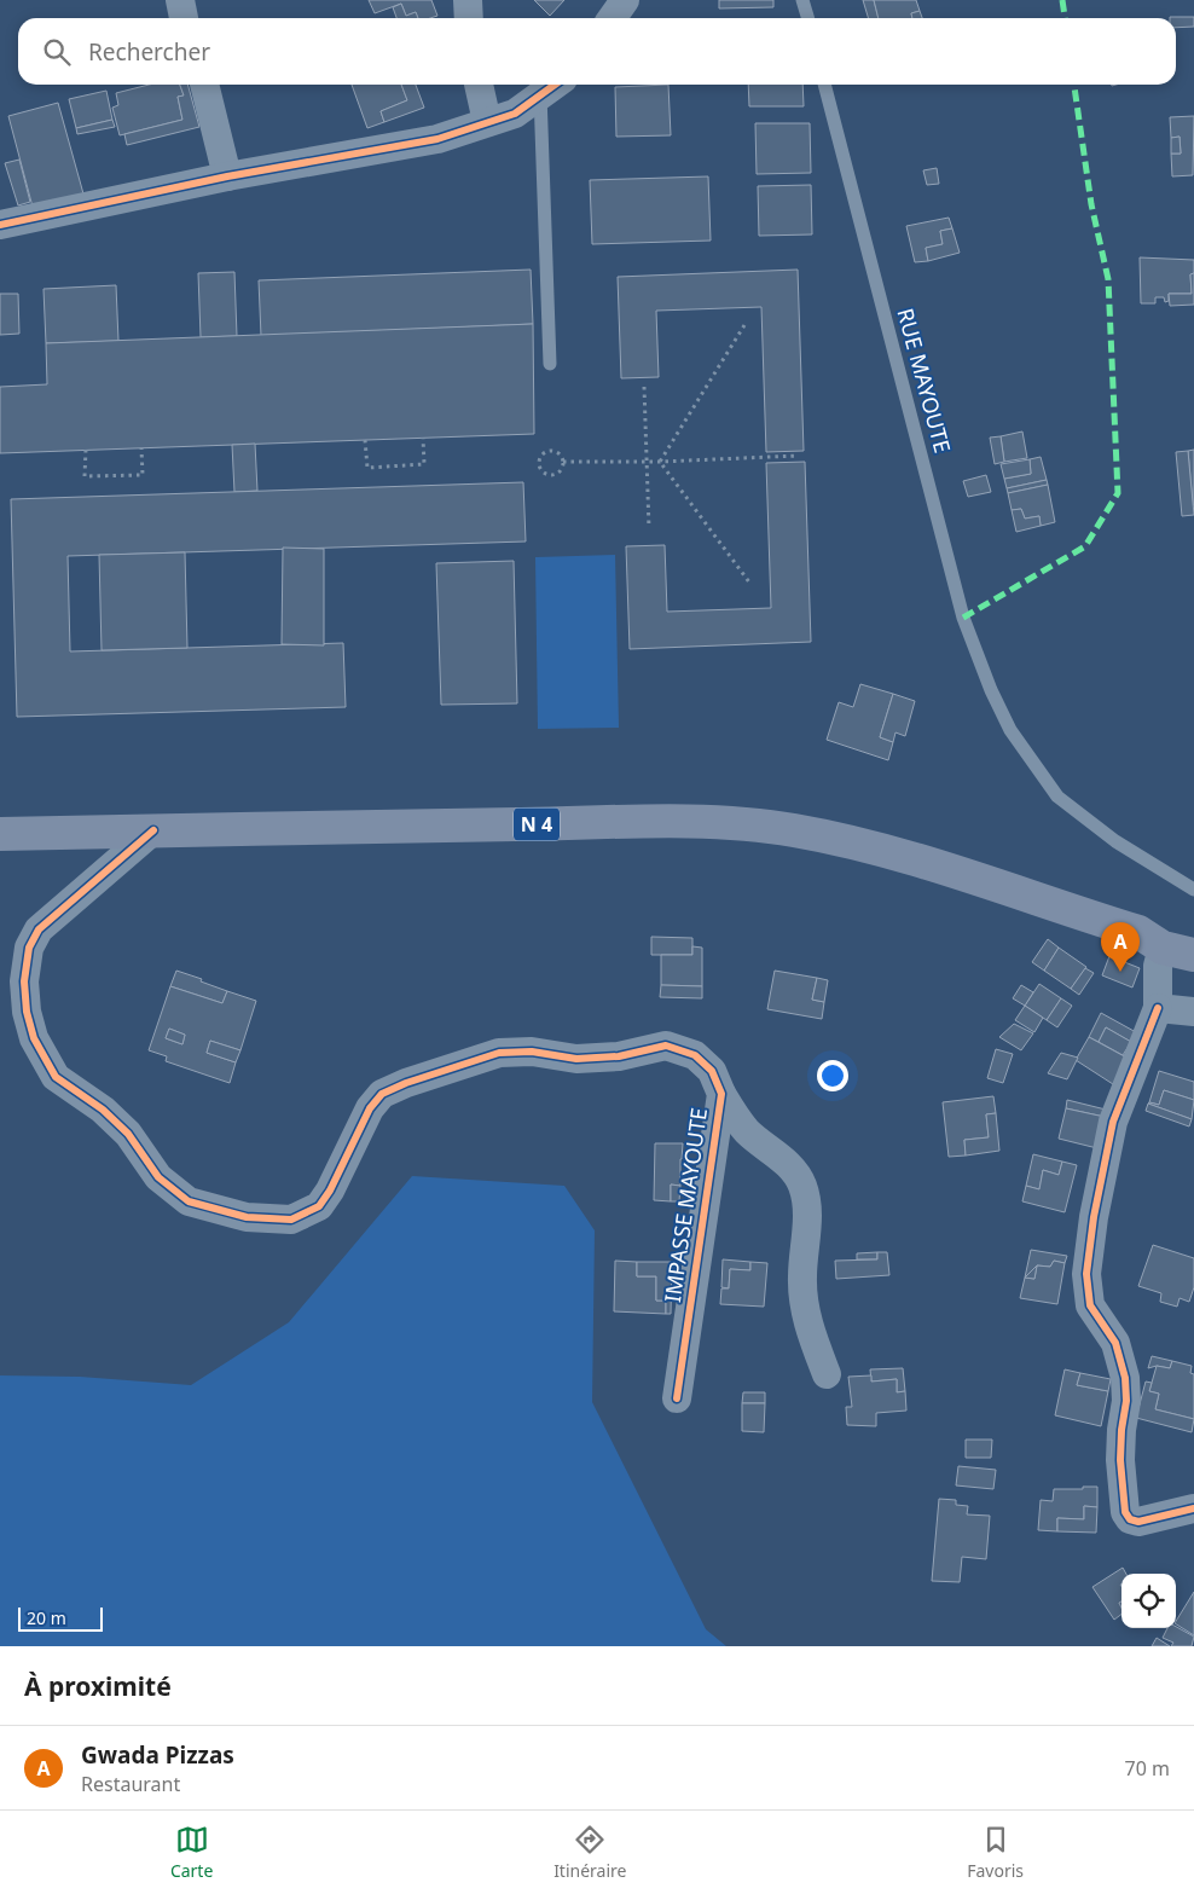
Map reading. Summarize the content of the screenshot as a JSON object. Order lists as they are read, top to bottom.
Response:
{
  "streets": {
    "main road": ["N 4"],
    "street": ["IMPASSE MAYOUTE"],
    "lane": ["RUE MAYOUTE"]
  },
  "crossings": [
    ["N 4", "IMPASSE MAYOUTE"]
  ],
  "scale_bar": "20 m",
  "page": {
    "search": "Rechercher",
    "pins": "A",
    "scale": "20 m",
    "heading": "À proximité",
    "list": [
      {
        "mark": "A",
        "name": "Gwada Pizzas",
        "note": "Restaurant",
        "value": "70 m"
      }
    ],
    "nav": ["Carte", "Itinéraire", "Favoris"]
  }
}
